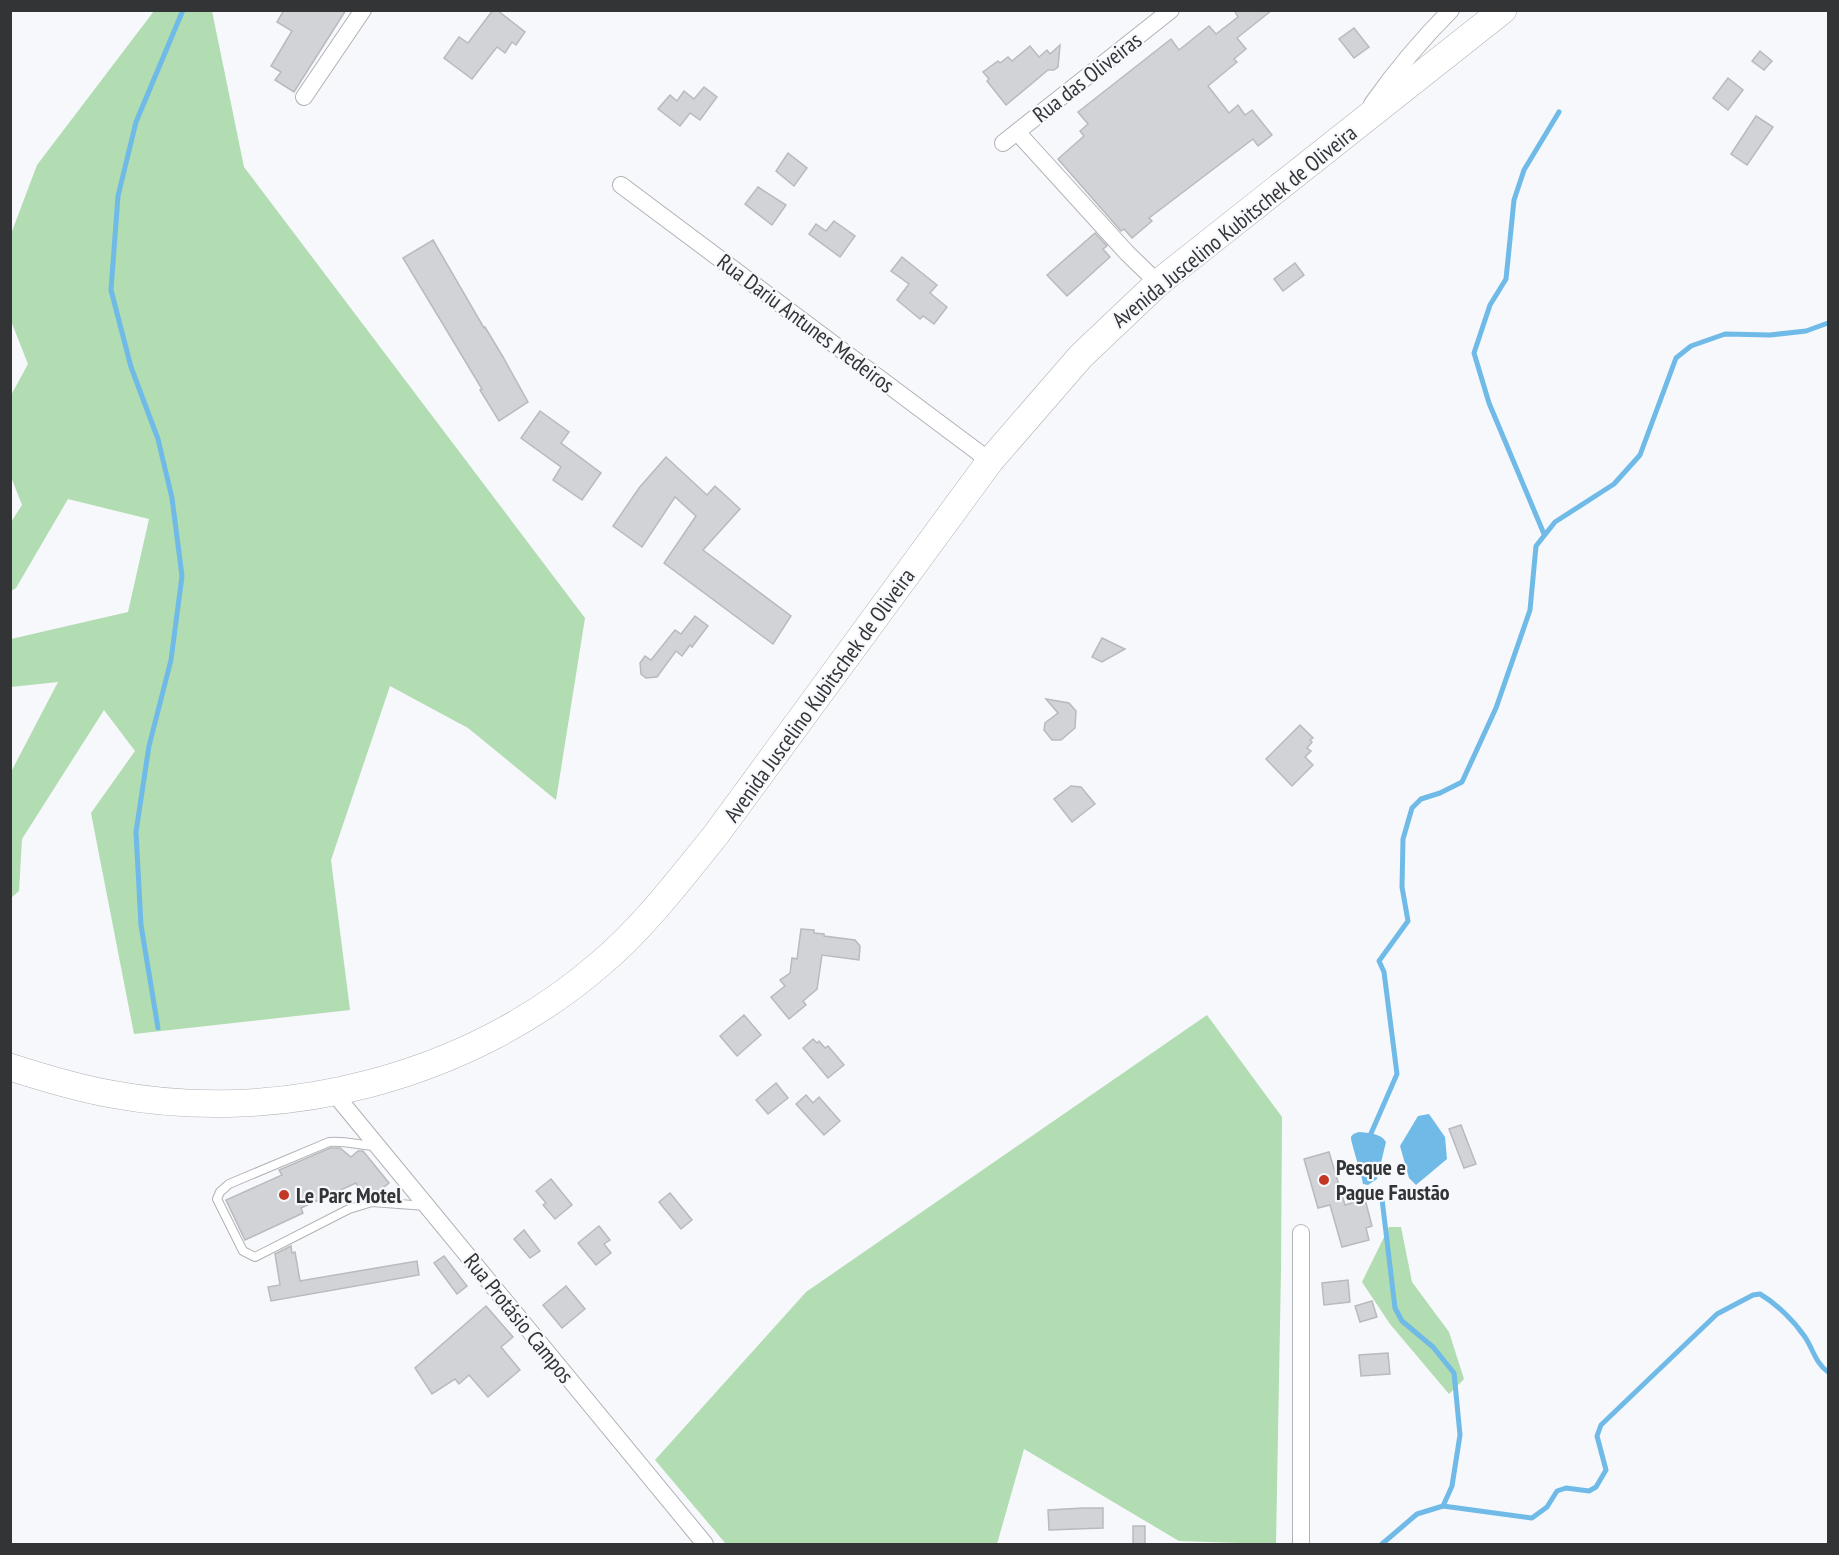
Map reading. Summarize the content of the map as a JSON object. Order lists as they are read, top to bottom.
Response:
{
  "streets": {
    "main road": ["Avenida Juscelino Kubitschek de Oliveira"],
    "street": ["Rua das Oliveiras", "Rua Dariu Antunes Medeiros", "Rua Protásio Campos"]
  },
  "crossings": [
    ["Avenida Juscelino Kubitschek de Oliveira", "Rua Dariu Antunes Medeiros"],
    ["Avenida Juscelino Kubitschek de Oliveira", "Rua Protásio Campos"]
  ],
  "places": ["Pesque e Pague Faustão", "Le Parc Motel"]
}
